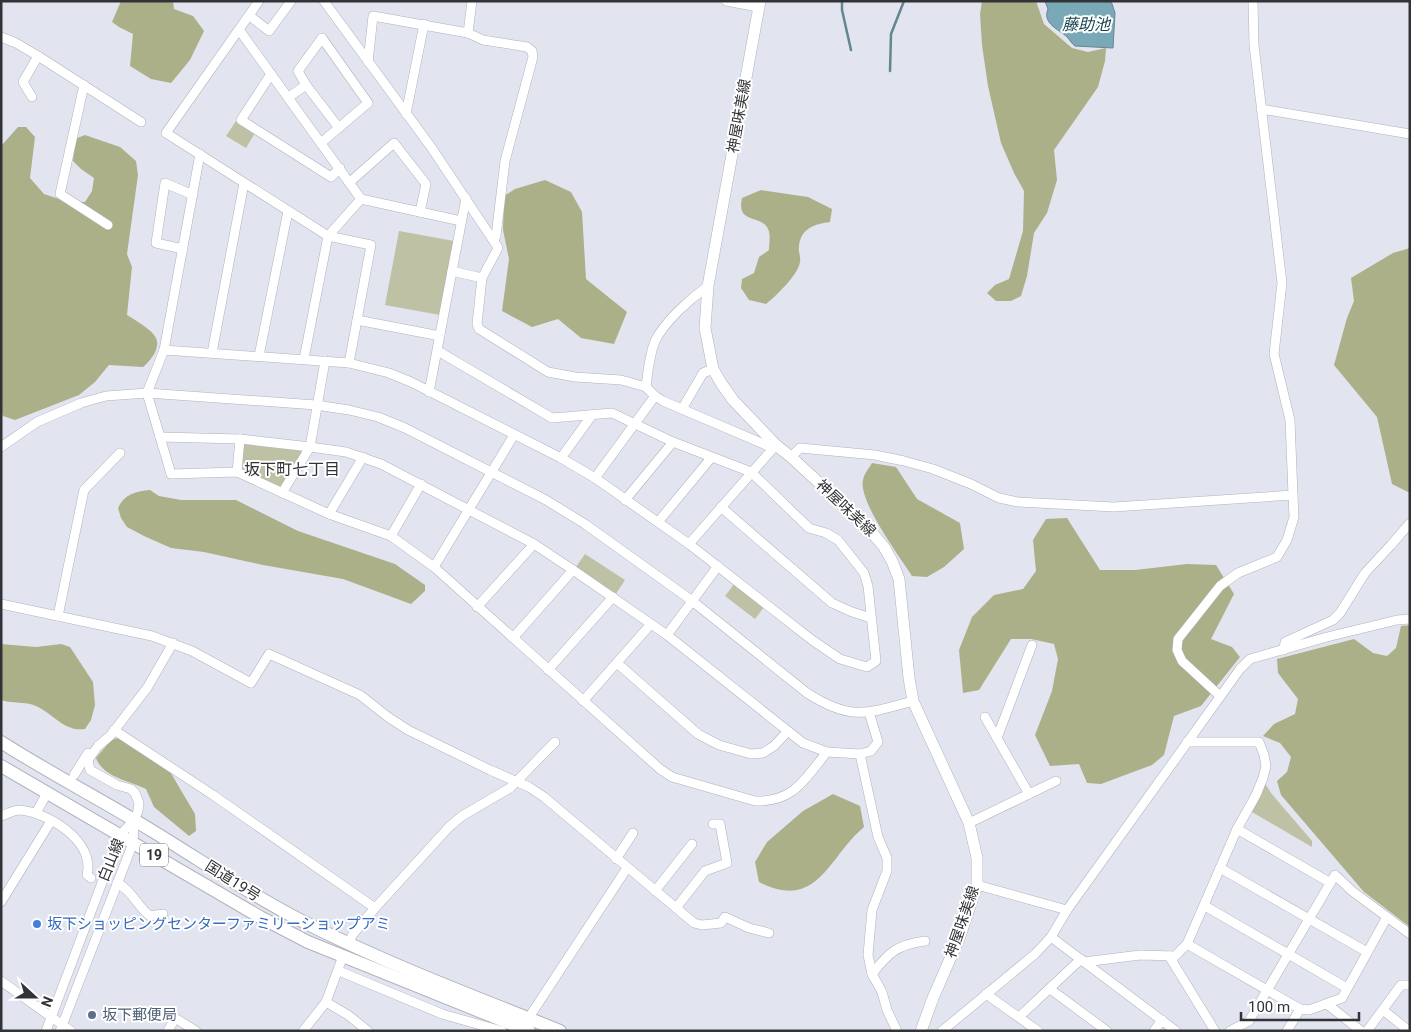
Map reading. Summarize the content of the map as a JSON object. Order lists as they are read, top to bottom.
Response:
{
  "streets": {
    "highway": ["19", "国道19号"],
    "main road": ["神屋味美線"],
    "street": ["白山線"]
  },
  "crossings": [
    ["白山線", "国道19号"]
  ],
  "districts": ["坂下町七丁目"],
  "water": ["藤助池"],
  "places": ["坂下ショッピングセンターファミリーショップアミ", "坂下郵便局"],
  "scale_bar": "100 m",
  "north": "right"
}
